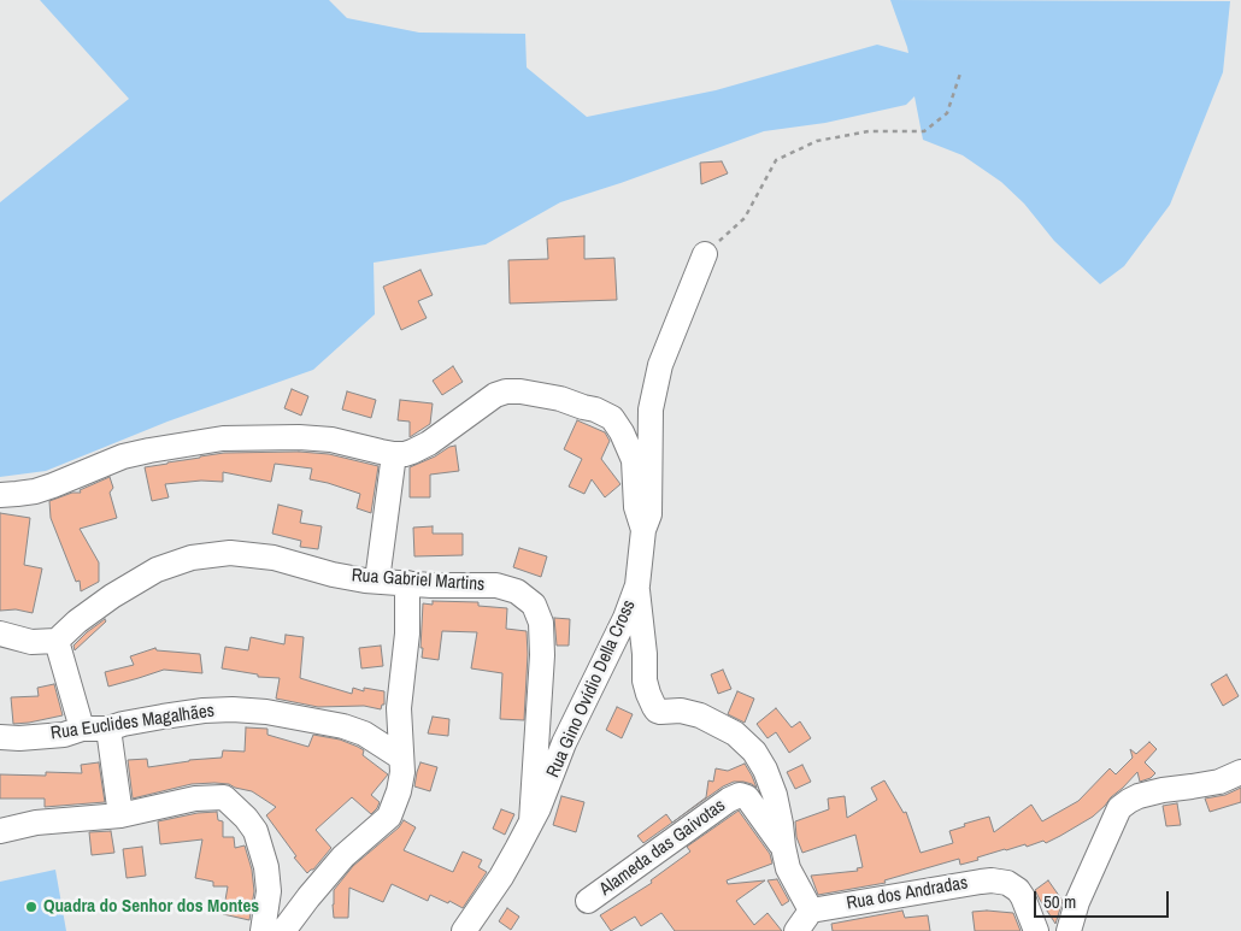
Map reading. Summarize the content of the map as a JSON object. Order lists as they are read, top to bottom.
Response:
{
  "streets": {
    "street": [
      "Rua Gabriel Martins",
      "Rua Gino Ovídio Della Cross",
      "Rua Euclides Magalhães",
      "Alameda das Gaivotas",
      "Rua dos Andradas"
    ]
  },
  "crossings": [
    ["Rua Gabriel Martins", "Rua Gino Ovídio Della Cross"]
  ],
  "places": ["Quadra do Senhor dos Montes"],
  "scale_bar": "50 m"
}
